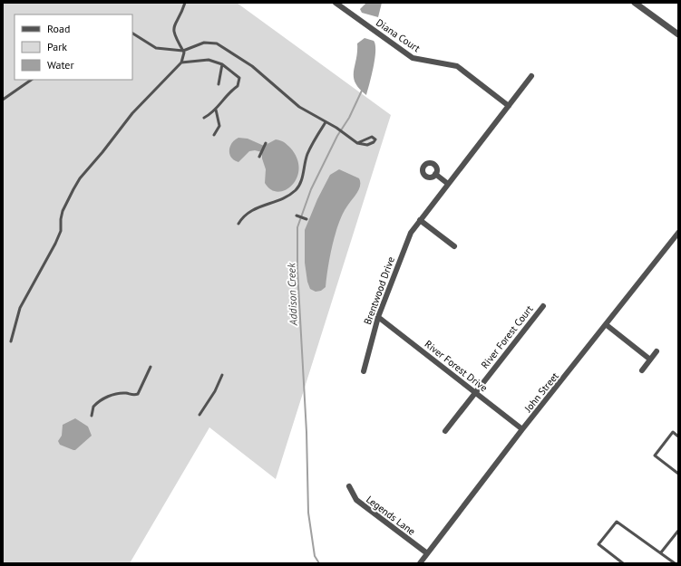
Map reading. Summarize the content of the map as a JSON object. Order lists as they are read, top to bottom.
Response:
{
  "streets": {
    "street": [
      "Diana Court",
      "Brentwood Drive",
      "River Forest Court",
      "River Forest Drive",
      "John Street",
      "Legends Lane"
    ]
  },
  "crossings": [
    ["Diana Court", "Brentwood Drive"],
    ["Brentwood Drive", "River Forest Drive"],
    ["River Forest Court", "River Forest Drive"],
    ["River Forest Drive", "John Street"],
    ["John Street", "Legends Lane"]
  ],
  "water": ["Addison Creek"],
  "legend": ["Road", "Park", "Water"]
}
